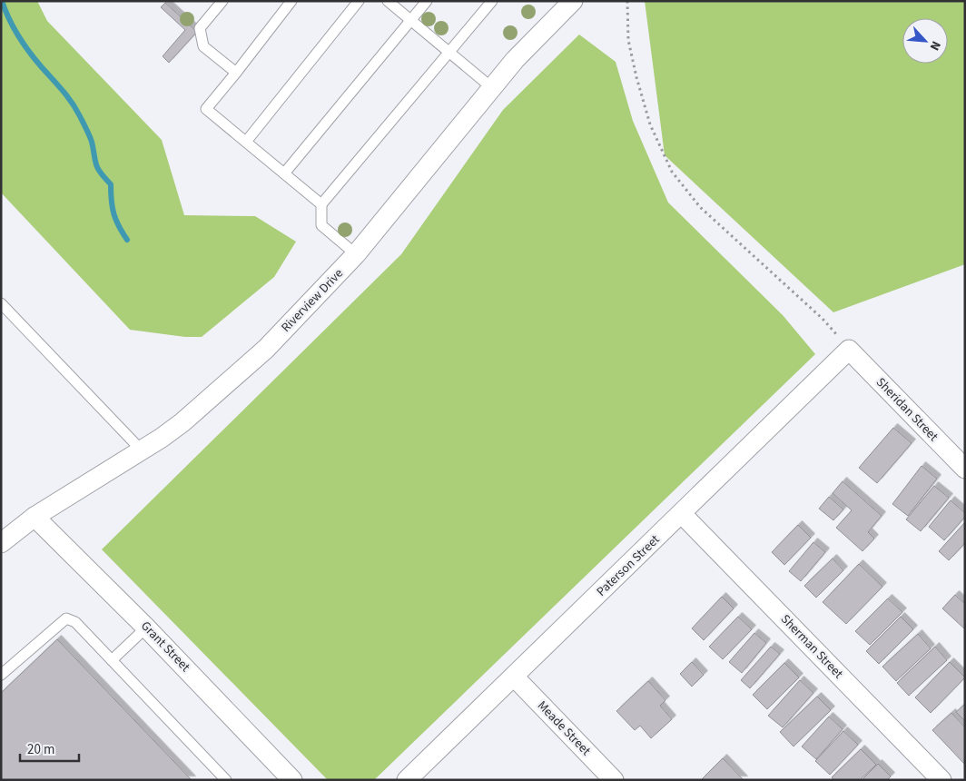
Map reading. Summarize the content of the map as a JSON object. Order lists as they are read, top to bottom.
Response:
{
  "streets": {
    "street": [
      "Riverview Drive",
      "Sheridan Street",
      "Paterson Street",
      "Grant Street",
      "Sherman Street",
      "Meade Street"
    ]
  },
  "crossings": [
    ["Riverview Drive", "Grant Street"],
    ["Sheridan Street", "Paterson Street"],
    ["Paterson Street", "Sherman Street"],
    ["Paterson Street", "Meade Street"]
  ],
  "scale_bar": "20 m",
  "north": "bottom right"
}
